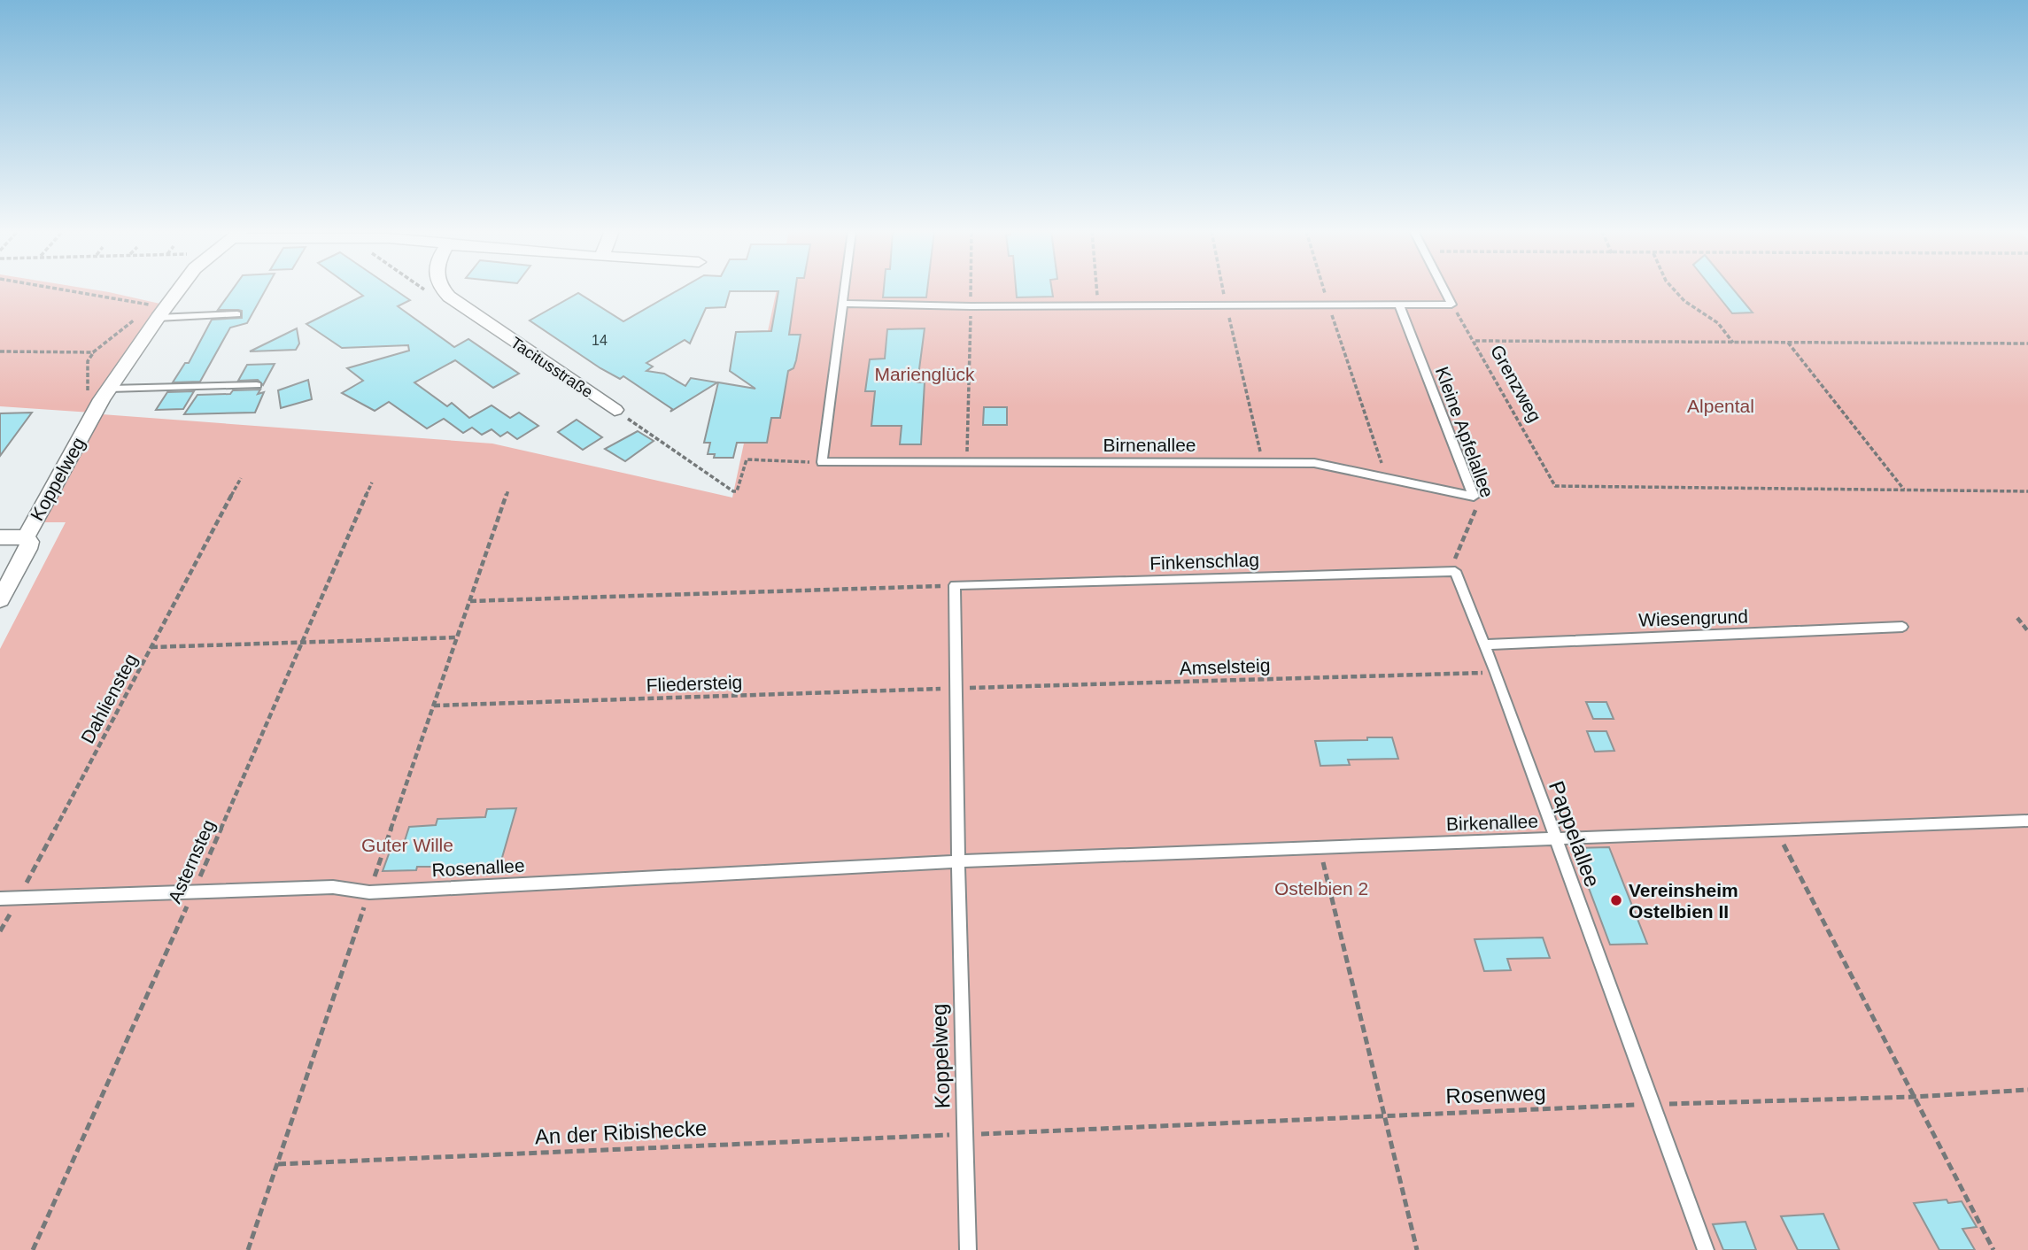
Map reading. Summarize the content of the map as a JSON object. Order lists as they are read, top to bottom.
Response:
{
  "streets": {
    "street": ["Tacitusstraße", "Koppelweg"],
    "lane": [
      "Kleine Apfelallee",
      "Birnenallee",
      "Finkenschlag",
      "Wiesengrund",
      "Birkenallee",
      "Pappelallee",
      "Rosenallee"
    ],
    "path": [
      "Grenzweg",
      "Amselsteig",
      "Fliedersteig",
      "Dahliensteg",
      "Asternsteg",
      "Rosenweg",
      "An der Ribishecke"
    ]
  },
  "crossings": [
    ["Kleine Apfelallee", "Birnenallee"],
    ["Kleine Apfelallee", "Finkenschlag"],
    ["Kleine Apfelallee", "Pappelallee"],
    ["Koppelweg", "Finkenschlag"],
    ["Koppelweg", "Amselsteig"],
    ["Koppelweg", "Fliedersteig"],
    ["Koppelweg", "Birkenallee"],
    ["Koppelweg", "Rosenallee"],
    ["Koppelweg", "Rosenweg"],
    ["Koppelweg", "An der Ribishecke"],
    ["Finkenschlag", "Pappelallee"],
    ["Wiesengrund", "Pappelallee"],
    ["Amselsteig", "Fliedersteig"],
    ["Amselsteig", "Pappelallee"],
    ["Dahliensteg", "Rosenallee"],
    ["Birkenallee", "Pappelallee"],
    ["Birkenallee", "Rosenallee"],
    ["Pappelallee", "Rosenweg"],
    ["Asternsteg", "Rosenallee"],
    ["Rosenweg", "An der Ribishecke"]
  ],
  "parks": [
    "Marienglück",
    "Alpental",
    "Guter Wille",
    "Ostelbien 2"
  ],
  "places": ["Vereinsheim Ostelbien II"],
  "house_numbers": ["14"]
}
